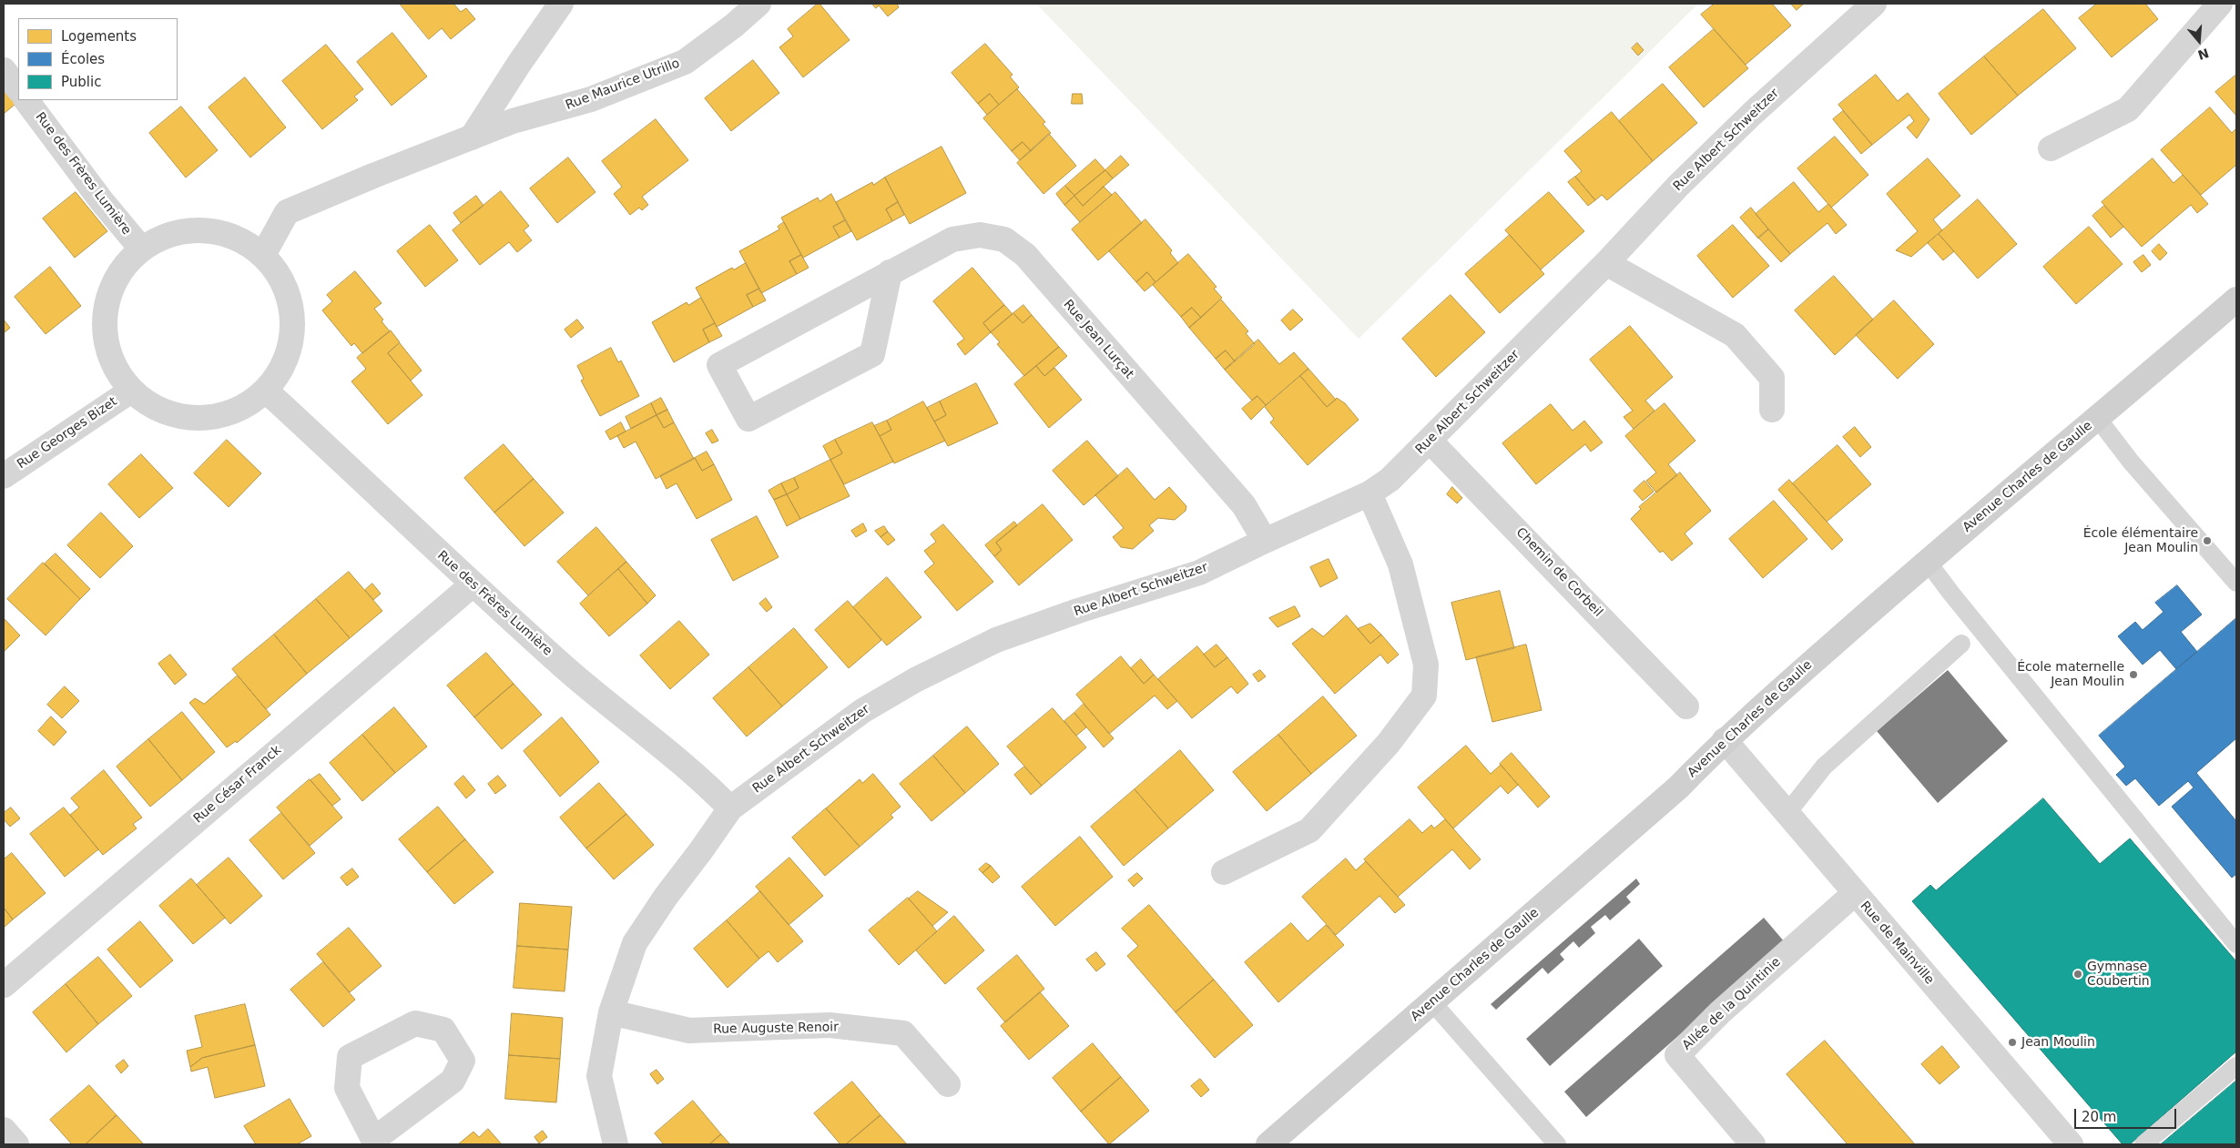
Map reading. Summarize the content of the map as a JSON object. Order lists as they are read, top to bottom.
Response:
{
  "streets": {
    "main road": ["Avenue Charles de Gaulle"],
    "street": [
      "Rue Maurice Utrillo",
      "Rue Albert Schweitzer",
      "Rue des Frères Lumière",
      "Rue Jean Lurçat",
      "Rue Georges Bizet",
      "Chemin de Corbeil",
      "Rue César Franck",
      "Rue de Mainville",
      "Allée de la Quintinie",
      "Rue Auguste Renoir"
    ]
  },
  "crossings": [
    ["Rue Albert Schweitzer", "Rue des Frères Lumière"],
    ["Rue Albert Schweitzer", "Rue Jean Lurçat"],
    ["Rue Albert Schweitzer", "Chemin de Corbeil"],
    ["Rue Albert Schweitzer", "Rue Auguste Renoir"],
    ["Rue des Frères Lumière", "Rue César Franck"],
    ["Avenue Charles de Gaulle", "Rue de Mainville"],
    ["Rue de Mainville", "Allée de la Quintinie"]
  ],
  "places": [
    "École élémentaire Jean Moulin",
    "École maternelle Jean Moulin",
    "Gymnase Coubertin",
    "Jean Moulin"
  ],
  "legend": ["Logements", "Écoles", "Public"],
  "scale_bar": "20 m",
  "north": "bottom"
}
